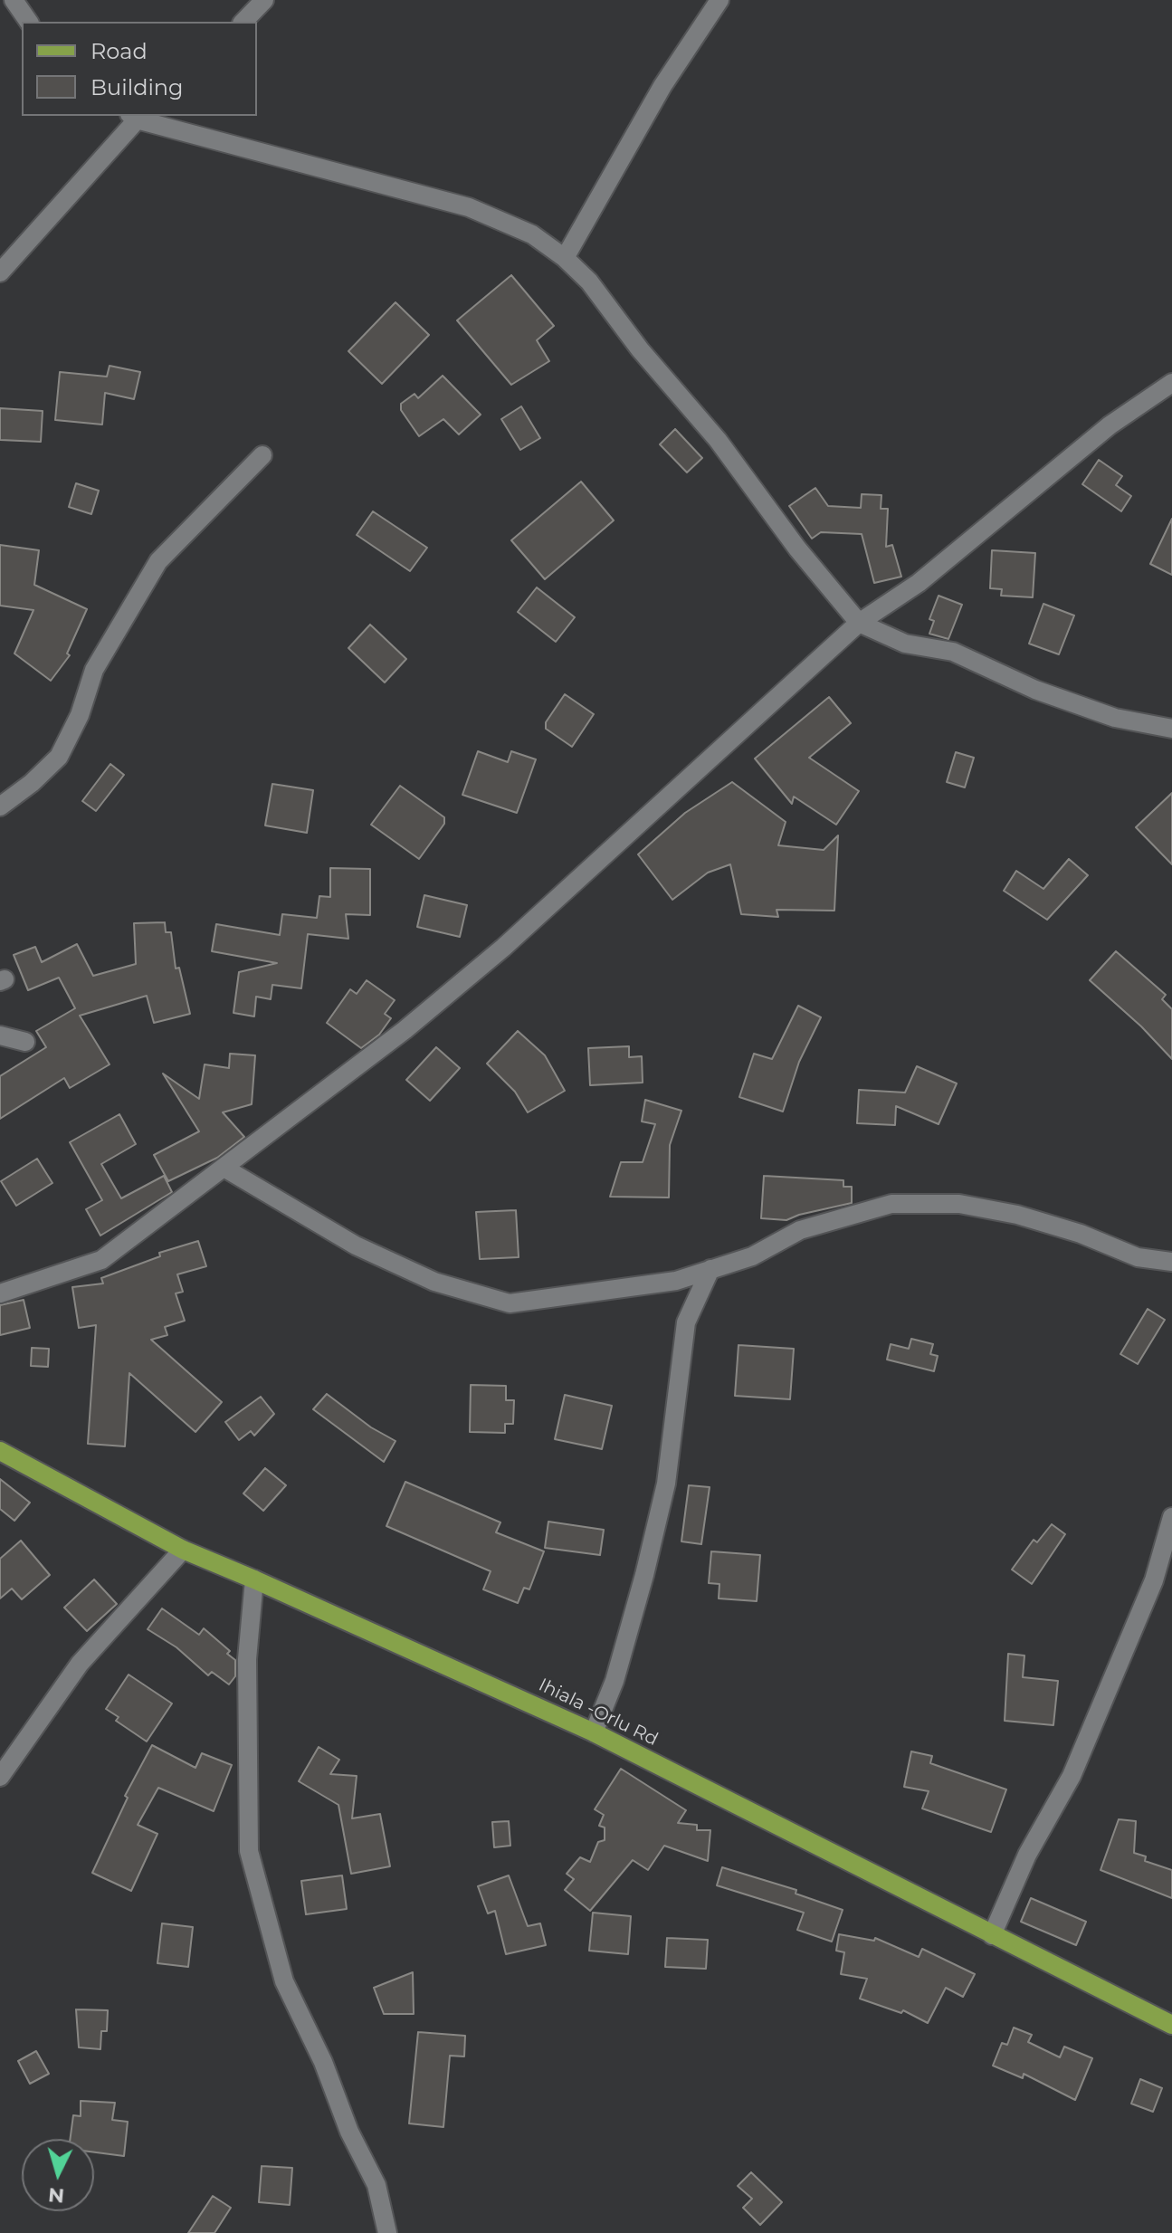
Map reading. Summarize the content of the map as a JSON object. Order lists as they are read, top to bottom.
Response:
{
  "streets": {
    "main road": ["Ihiala -Orlu Rd"]
  },
  "legend": ["Road", "Building"],
  "north": "bottom"
}
